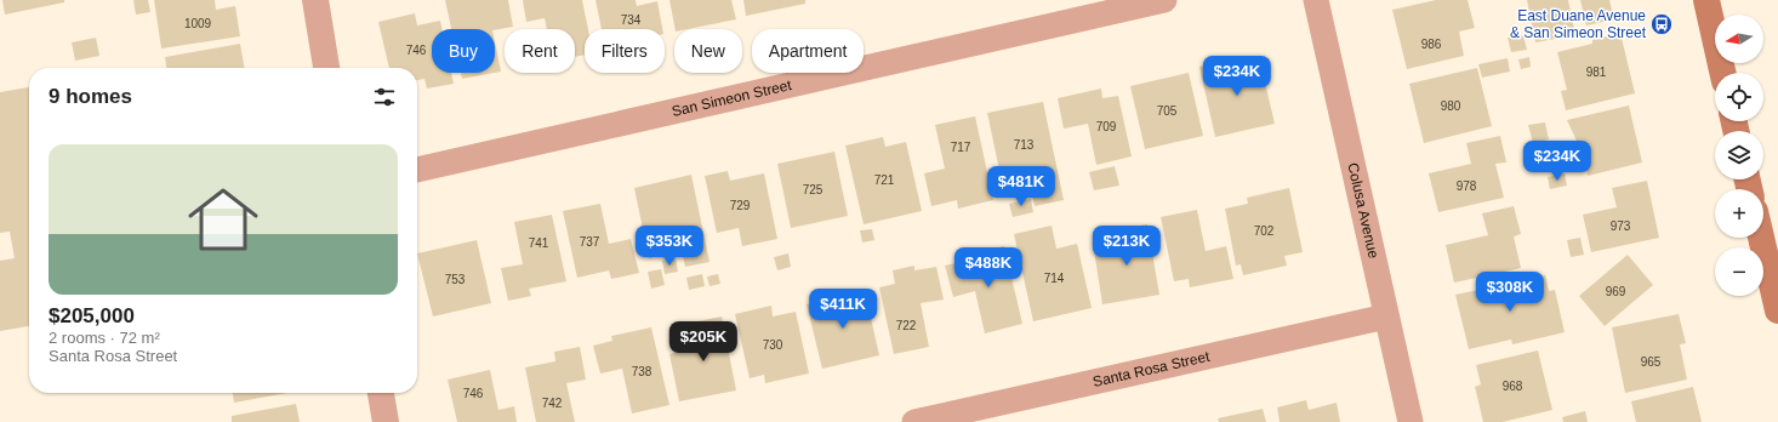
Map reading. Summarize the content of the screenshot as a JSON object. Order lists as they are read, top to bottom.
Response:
{
  "streets": {
    "street": ["San Simeon Street", "Colusa Avenue", "Santa Rosa Street"]
  },
  "crossings": [
    ["Colusa Avenue", "Santa Rosa Street"]
  ],
  "places": {
    "bus stop": ["East Duane Avenue & San Simeon Street"]
  },
  "house_numbers": [
    "734",
    "1009",
    "986",
    "746",
    "981",
    "980",
    "705",
    "709",
    "713",
    "717",
    "721",
    "978",
    "725",
    "729",
    "973",
    "702",
    "737",
    "741",
    "714",
    "753",
    "969",
    "722",
    "730",
    "965",
    "738",
    "968",
    "746",
    "742"
  ],
  "north": "left",
  "page": {
    "map_buttons": ["+", "−"],
    "chip": [
      "Buy",
      "Rent",
      "Filters",
      "New",
      "Apartment"
    ],
    "price": [
      "$234K",
      "$234K",
      "$481K",
      "$353K",
      "$213K",
      "$488K",
      "$308K",
      "$411K",
      "$205K"
    ],
    "heading": "9 homes",
    "list": [
      {
        "name": "$205,000",
        "note": "2 rooms · 72 m² · Santa Rosa Street"
      }
    ]
  }
}
